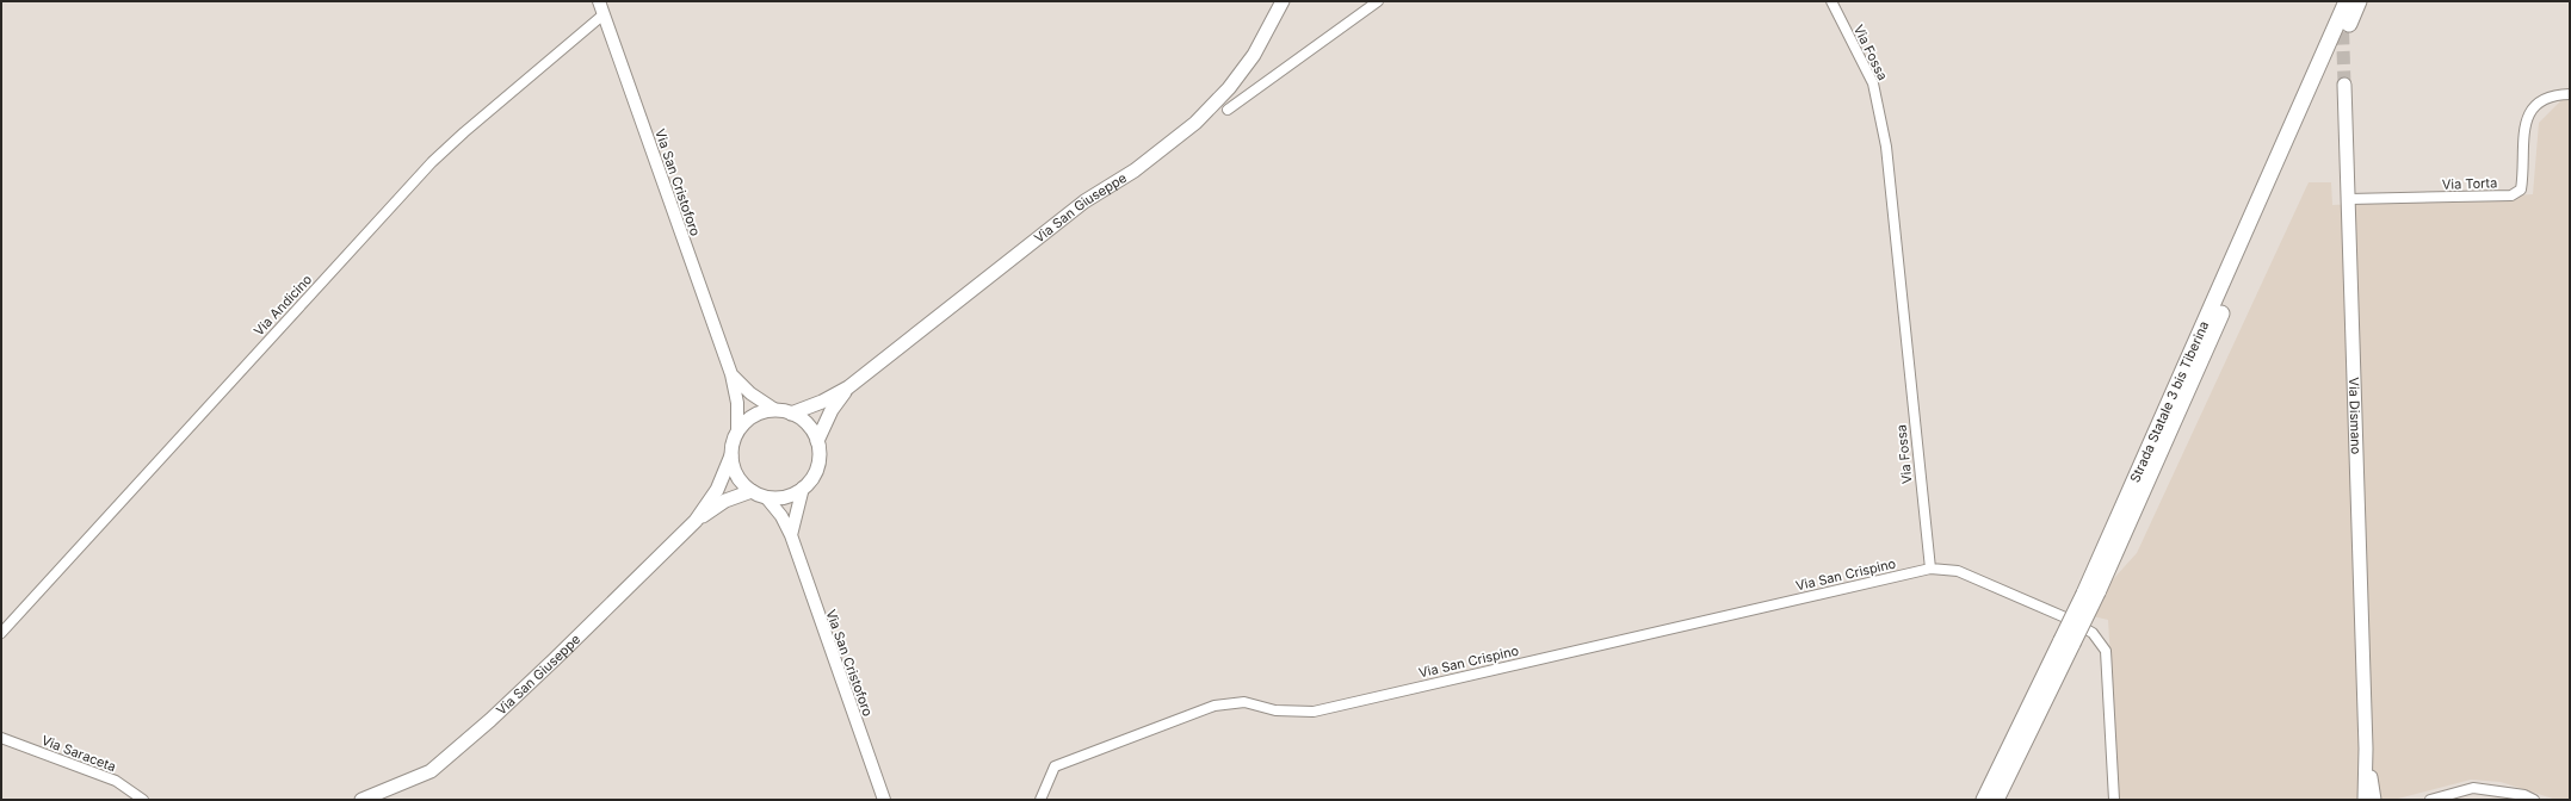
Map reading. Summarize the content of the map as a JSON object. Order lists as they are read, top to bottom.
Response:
{
  "streets": {
    "highway": ["Strada Statale 3 bis Tiberina"],
    "main road": ["Via San Giuseppe", "Via Dismano"],
    "street": [
      "Via Fossa",
      "Via San Cristoforo",
      "Via Torta",
      "Via Andicino",
      "Via San Crispino",
      "Via Saraceta"
    ]
  },
  "crossings": [
    ["Via Fossa", "Via San Crispino"],
    ["Via San Cristoforo", "Via San Giuseppe"],
    ["Via San Cristoforo", "Via Andicino"],
    ["Via Torta", "Via Dismano"]
  ]
}
